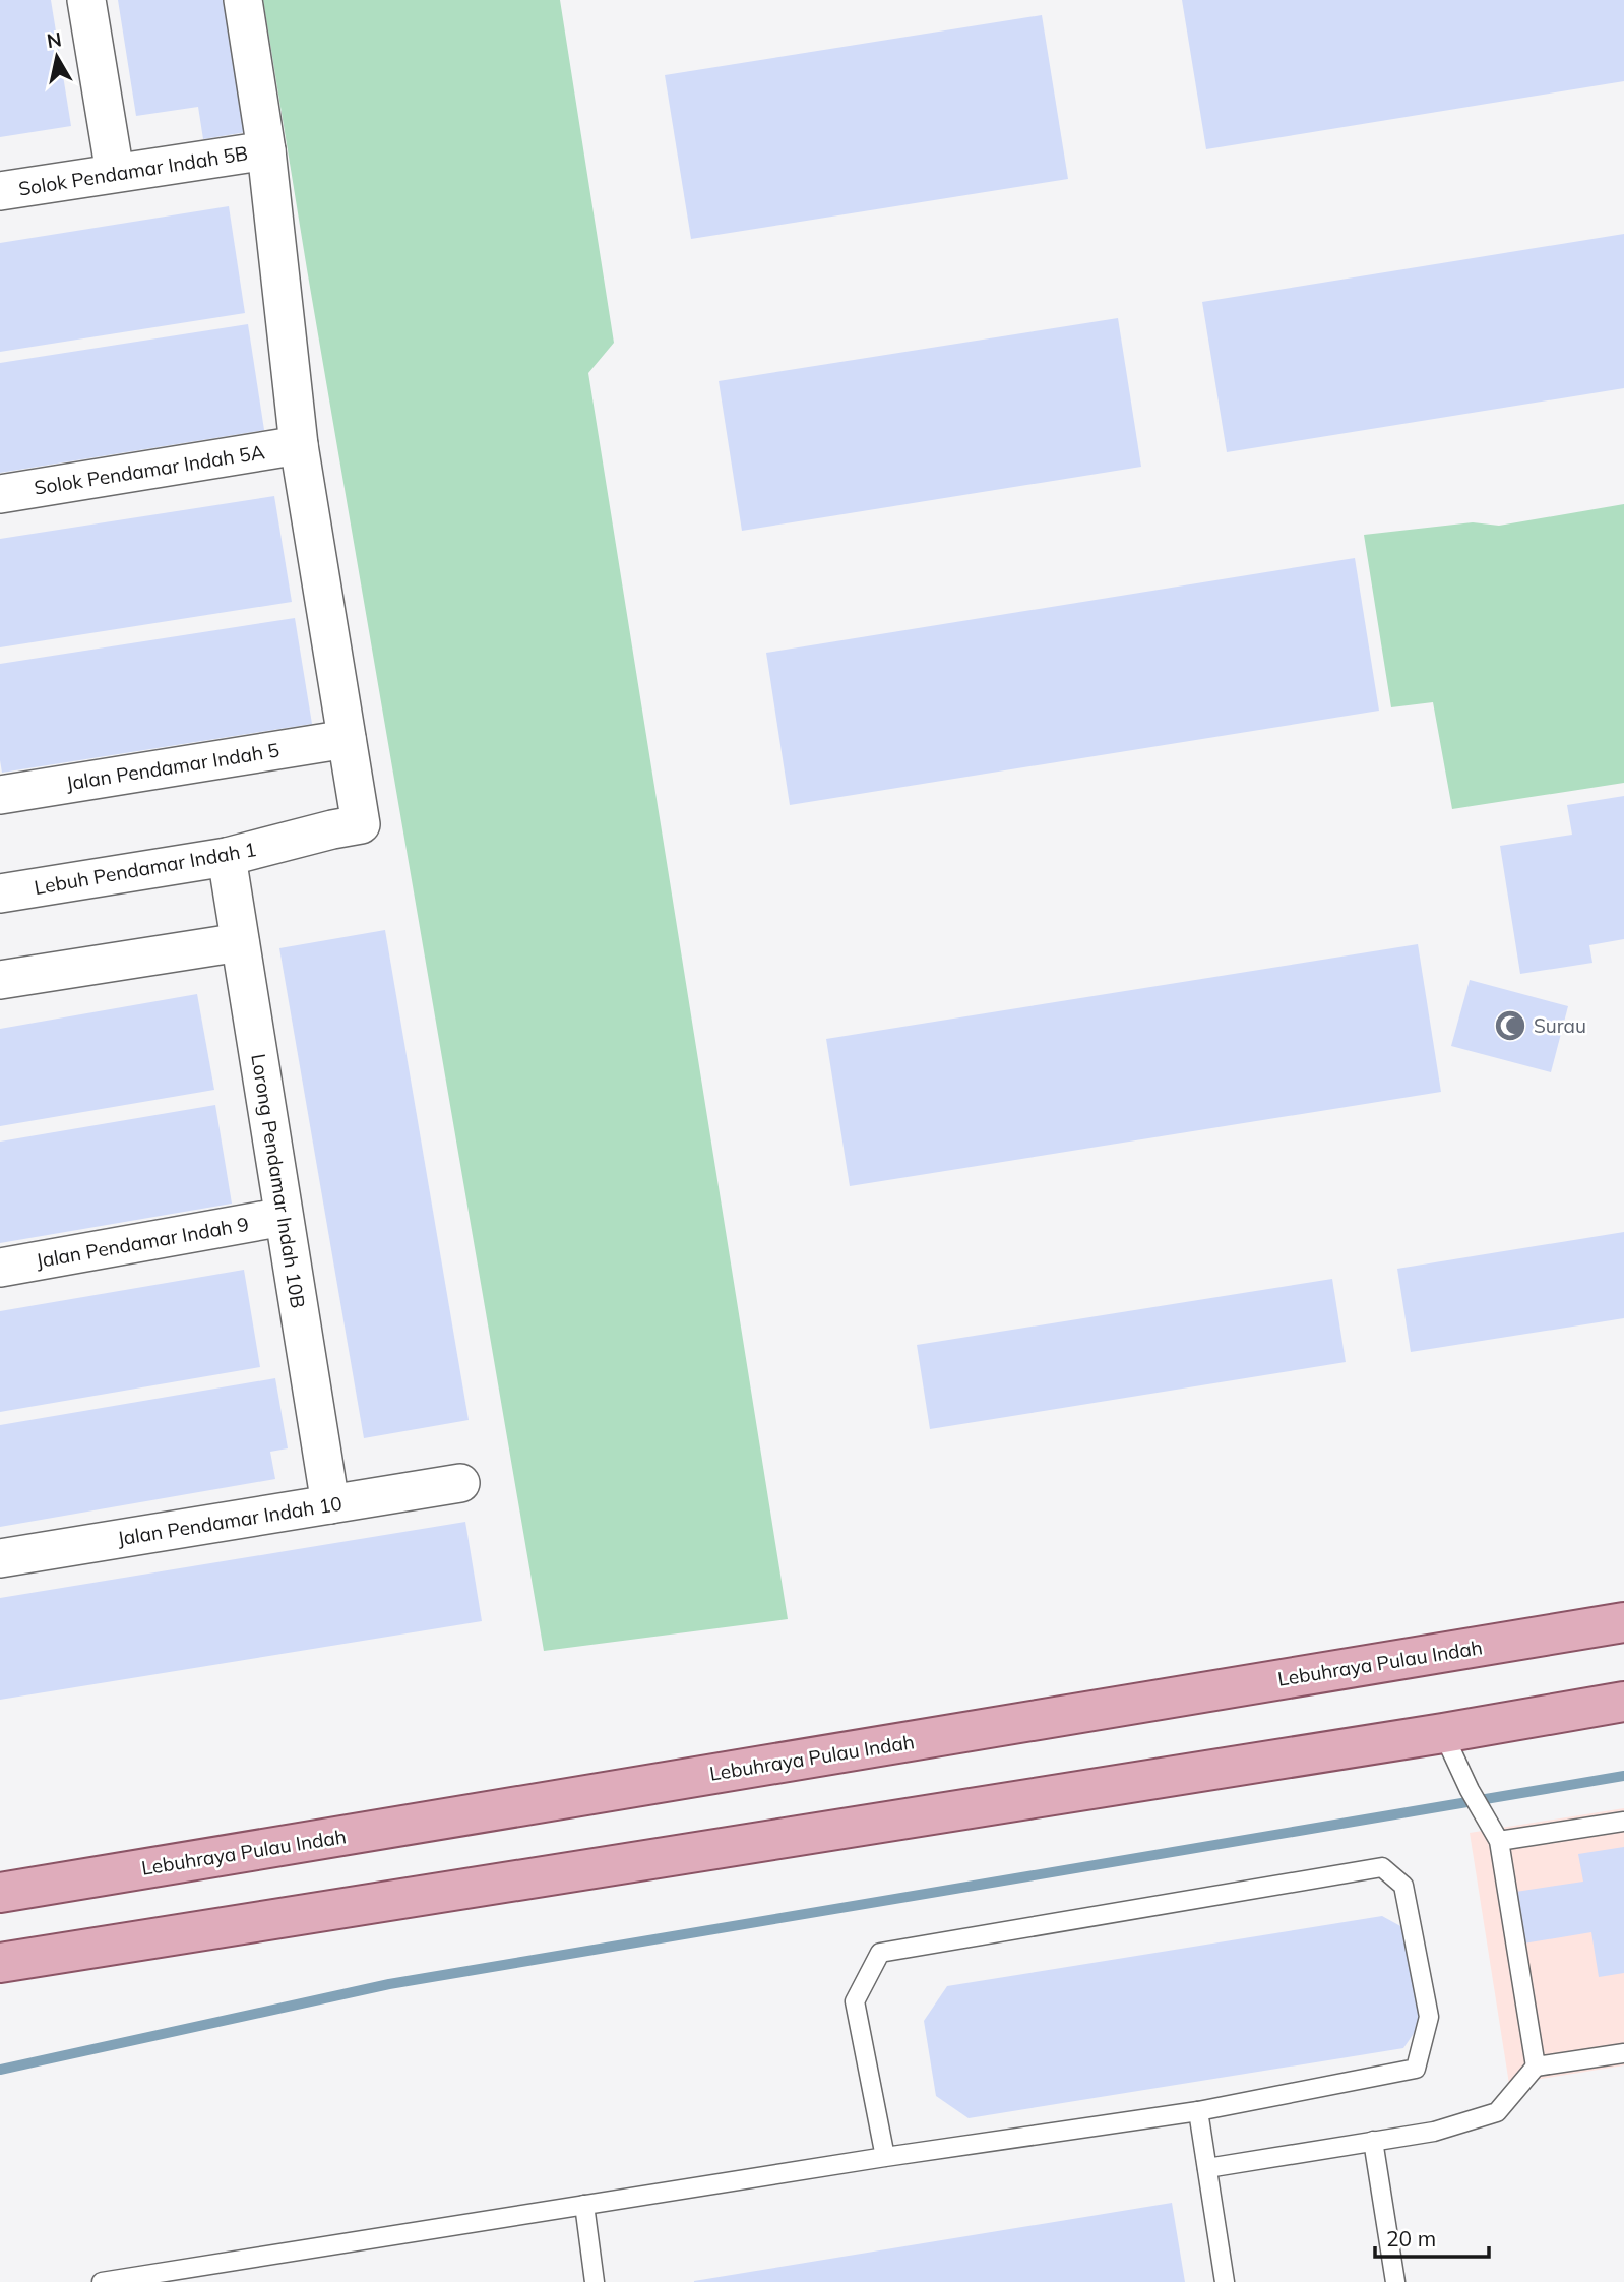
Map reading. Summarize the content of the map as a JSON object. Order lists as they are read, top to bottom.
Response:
{
  "streets": {
    "main road": ["Lebuhraya Pulau Indah"],
    "street": [
      "Solok Pendamar Indah 5B",
      "Solok Pendamar Indah 5A",
      "Jalan Pendamar Indah 5",
      "Lebuh Pendamar Indah 1",
      "Lorong Pendamar Indah 10B",
      "Jalan Pendamar Indah 9",
      "Jalan Pendamar Indah 10"
    ]
  },
  "crossings": [
    ["Jalan Pendamar Indah 5", "Lebuh Pendamar Indah 1"],
    ["Lebuh Pendamar Indah 1", "Lorong Pendamar Indah 10B"],
    ["Lorong Pendamar Indah 10B", "Jalan Pendamar Indah 9"],
    ["Lorong Pendamar Indah 10B", "Jalan Pendamar Indah 10"]
  ],
  "places": {
    "mosque": ["Surau"]
  },
  "scale_bar": "20 m",
  "north": "top"
}
